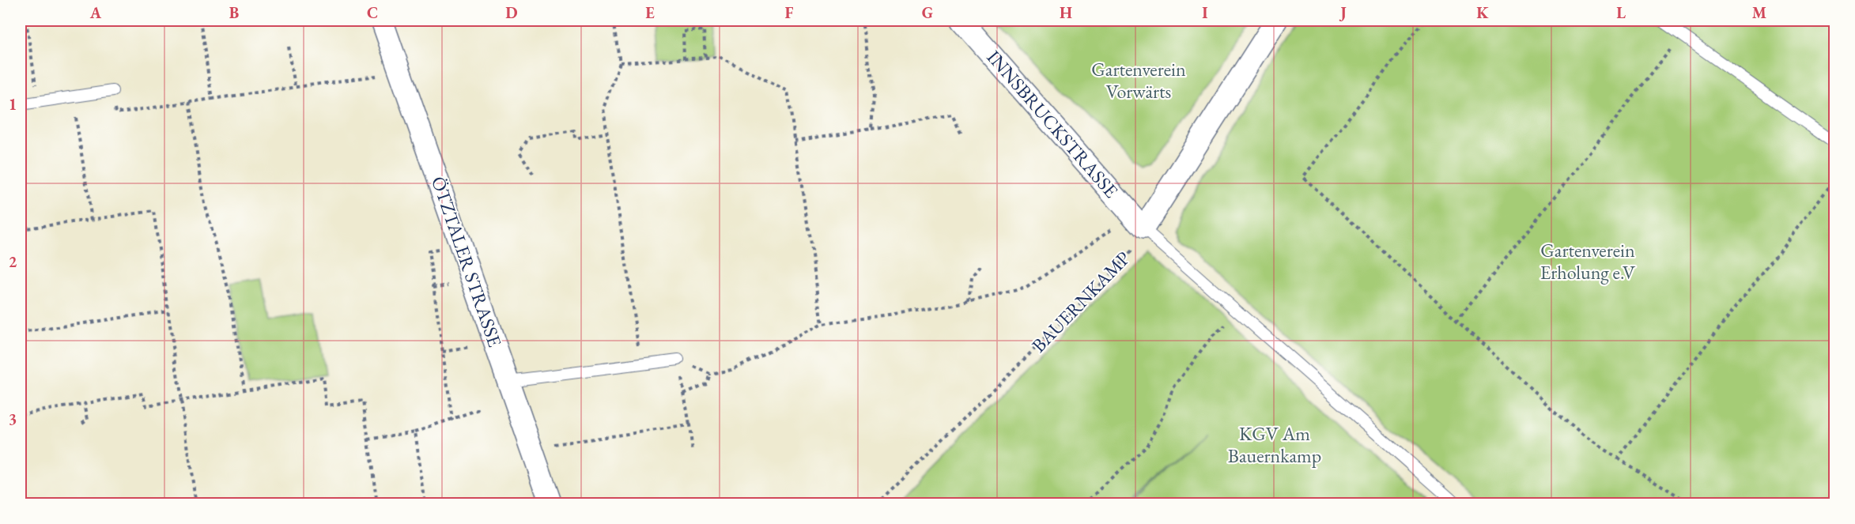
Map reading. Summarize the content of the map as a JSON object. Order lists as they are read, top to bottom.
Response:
{
  "streets": {
    "street": ["INNSBRUCKSTRASSE", "ÖTZTALER STRASSE"],
    "path": ["BAUERNKAMP"]
  },
  "crossings": [
    ["INNSBRUCKSTRASSE", "BAUERNKAMP"]
  ],
  "parks": ["Gartenverein Vorwärts", "Gartenverein Erholung e.V", "KGV Am Bauernkamp"],
  "grid": {
    "columns": [
      "A",
      "B",
      "C",
      "D",
      "E",
      "F",
      "G",
      "H",
      "I",
      "J",
      "K",
      "L",
      "M"
    ],
    "rows": ["1", "2", "3"]
  }
}
